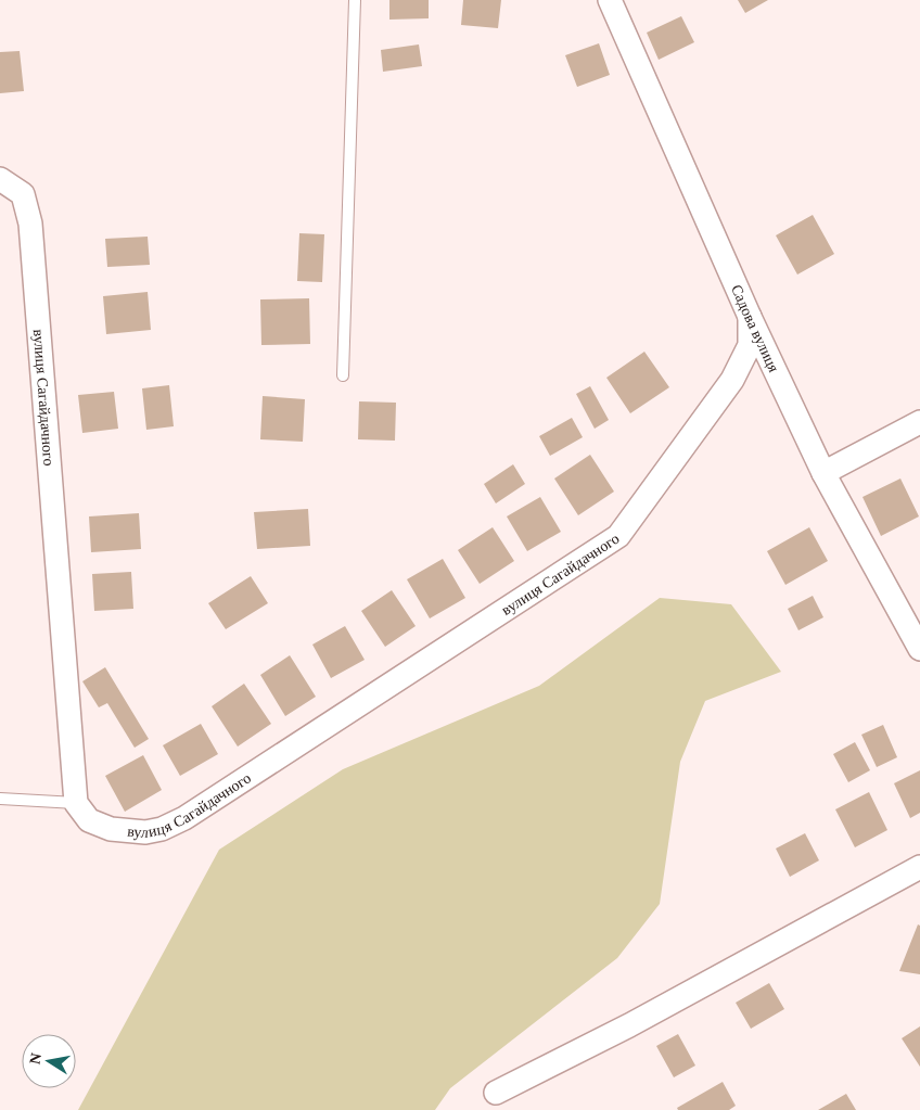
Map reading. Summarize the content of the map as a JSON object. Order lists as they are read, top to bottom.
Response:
{
  "streets": {
    "street": ["Садова вулиця", "вулиця Сагайдачного"]
  },
  "crossings": [
    ["Садова вулиця", "вулиця Сагайдачного"]
  ],
  "north": "left"
}
